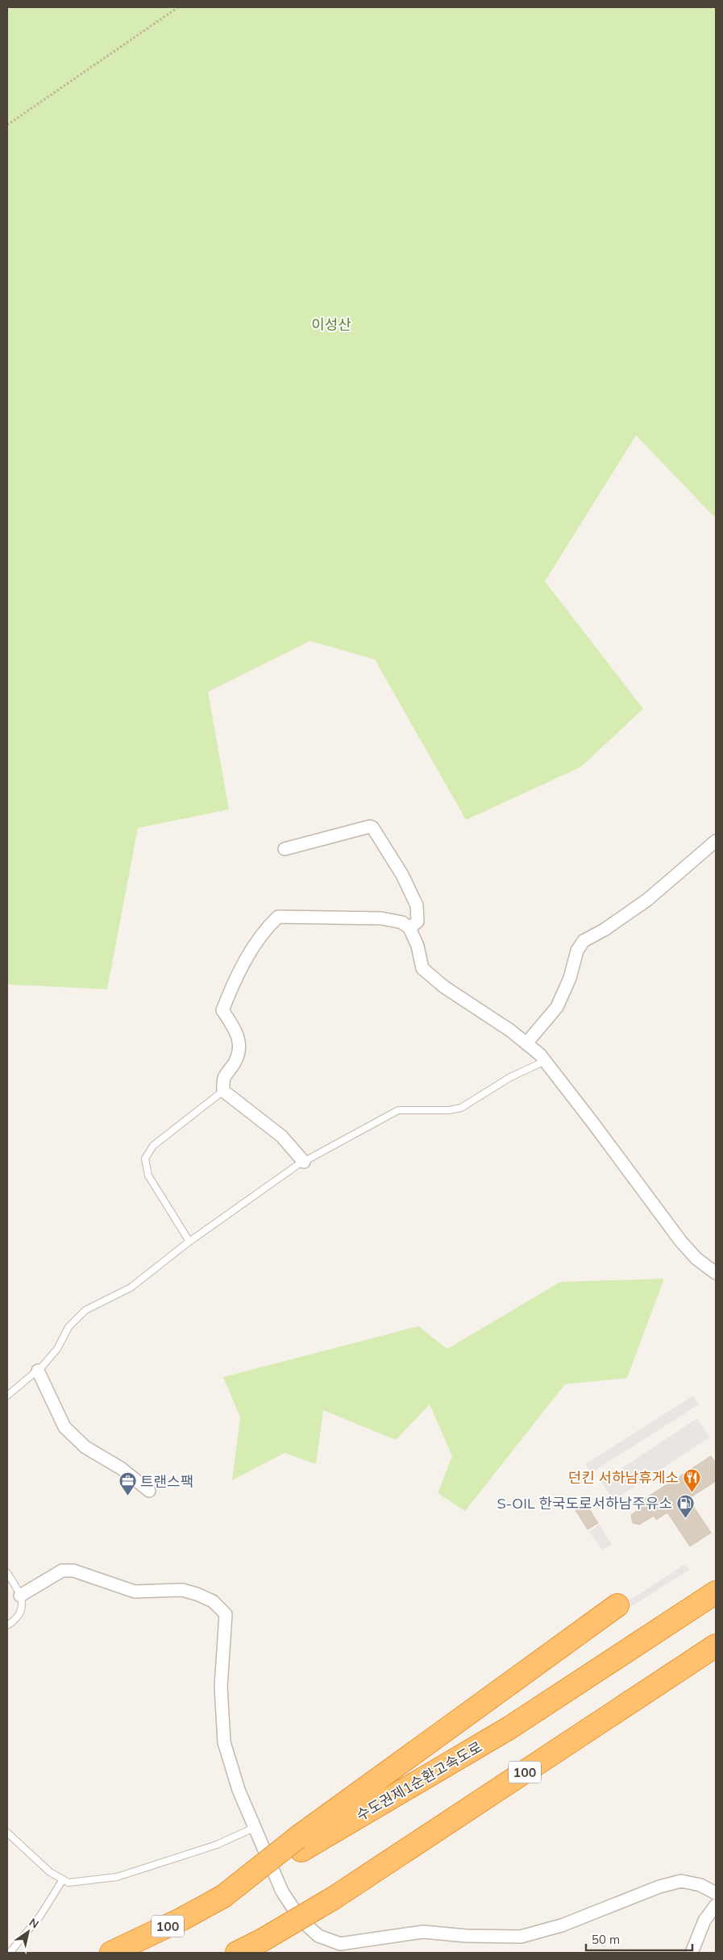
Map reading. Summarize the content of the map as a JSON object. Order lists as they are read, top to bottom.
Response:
{
  "streets": {
    "highway": ["100", "수도권제1순환고속도로"]
  },
  "parks": ["이성산"],
  "places": {
    "restaurant": ["던킨 서하남휴게소"],
    "office": ["트랜스팩"],
    "fuel station": ["S-OIL 한국도로서하남주유소"]
  },
  "scale_bar": "50 m",
  "north": "top right"
}
